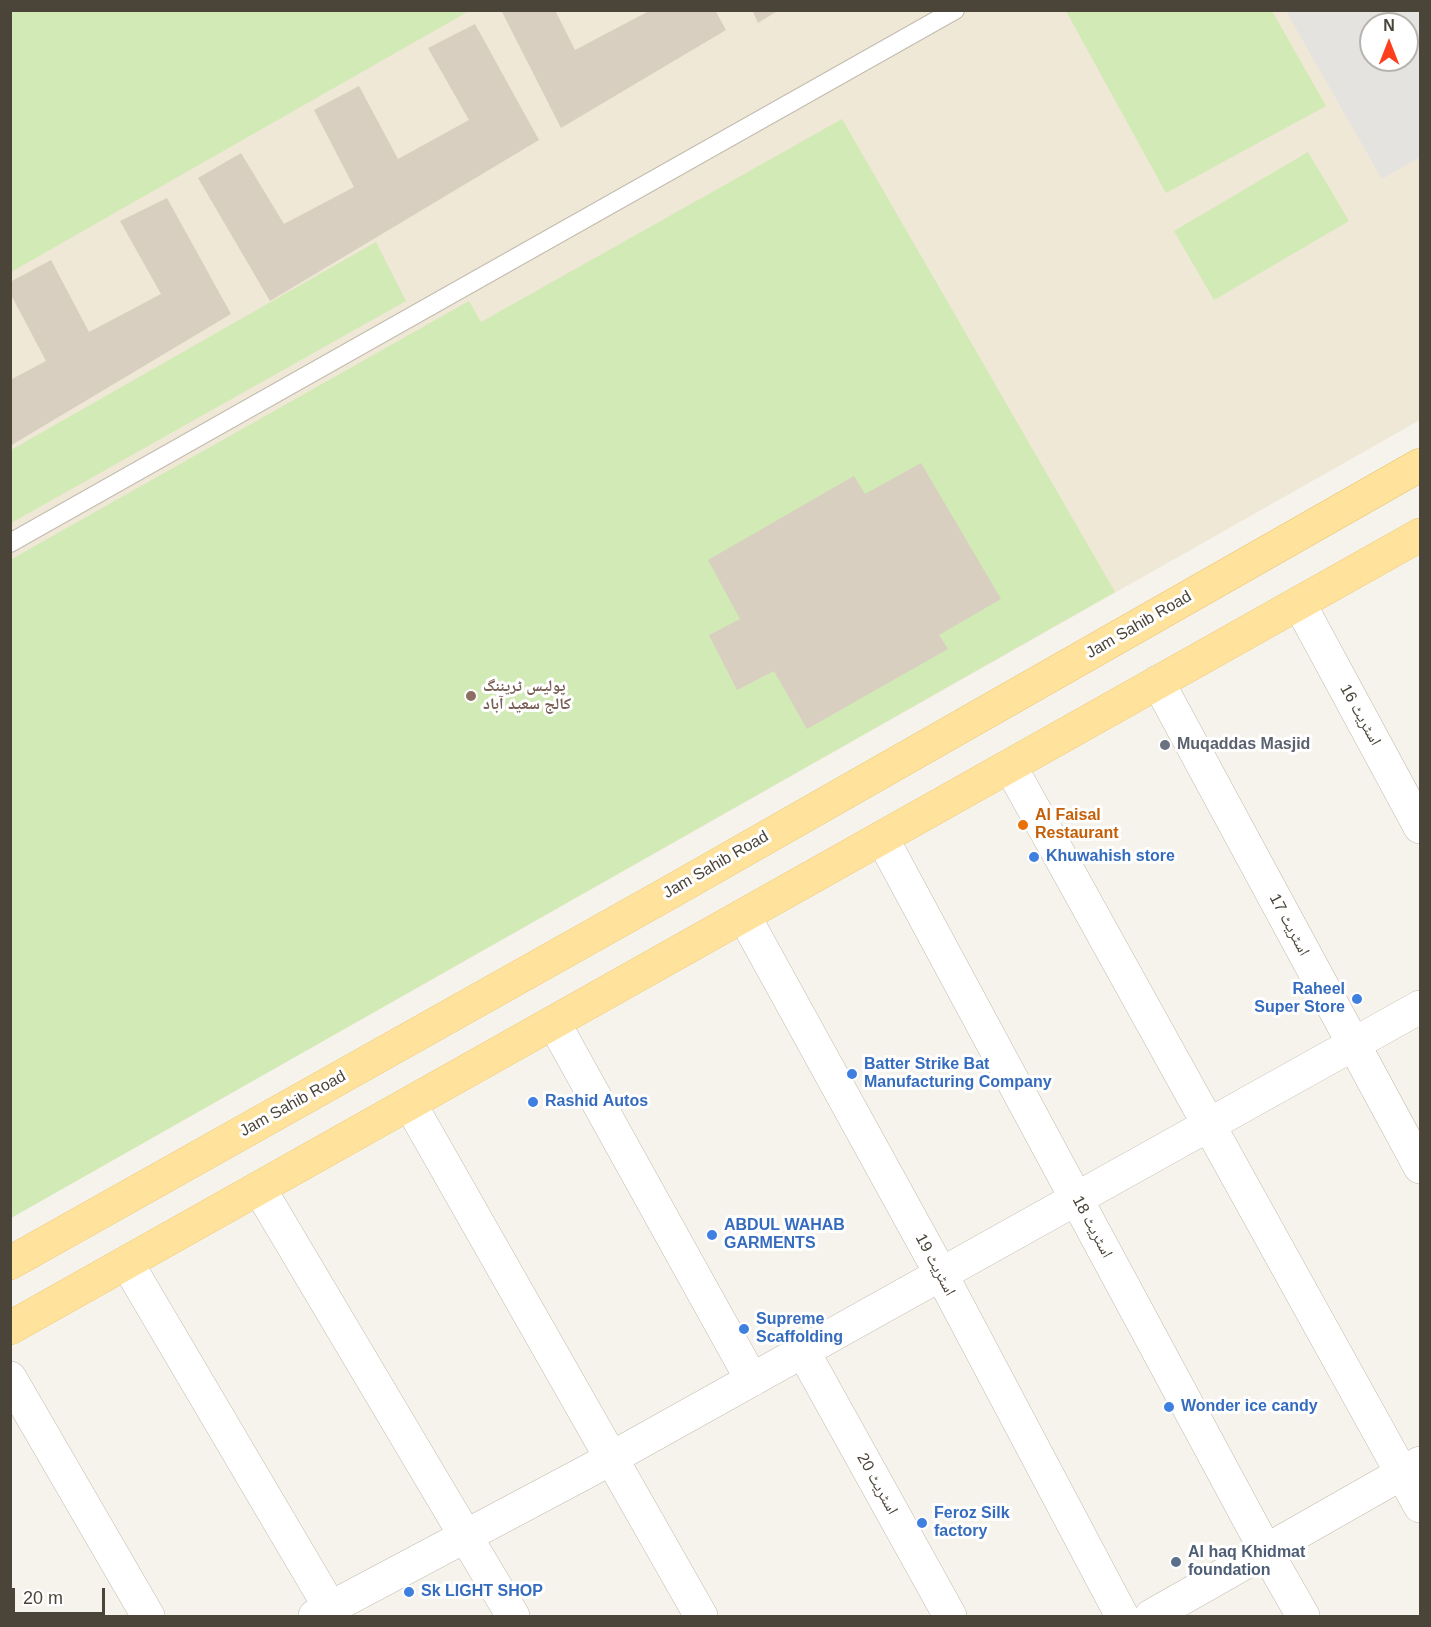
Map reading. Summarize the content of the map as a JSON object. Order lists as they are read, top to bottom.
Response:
{
  "streets": {
    "main road": ["Jam Sahib Road"],
    "street": [
      "اسٹریٹ 16",
      "اسٹریٹ 17",
      "اسٹریٹ 18",
      "اسٹریٹ 19",
      "اسٹریٹ 20"
    ]
  },
  "places": [
    "پولیس ٹریننگ کالج سعید آباد",
    "Muqaddas Masjid",
    "Al Faisal Restaurant",
    "Khuwahish store",
    "Raheel Super Store",
    "Batter Strike Bat Manufacturing Company",
    "Rashid Autos",
    "ABDUL WAHAB GARMENTS",
    "Supreme Scaffolding",
    "Wonder ice candy",
    "Feroz Silk factory",
    "Al haq Khidmat foundation",
    "Sk LIGHT SHOP"
  ],
  "scale_bar": "20 m",
  "north": "top"
}
